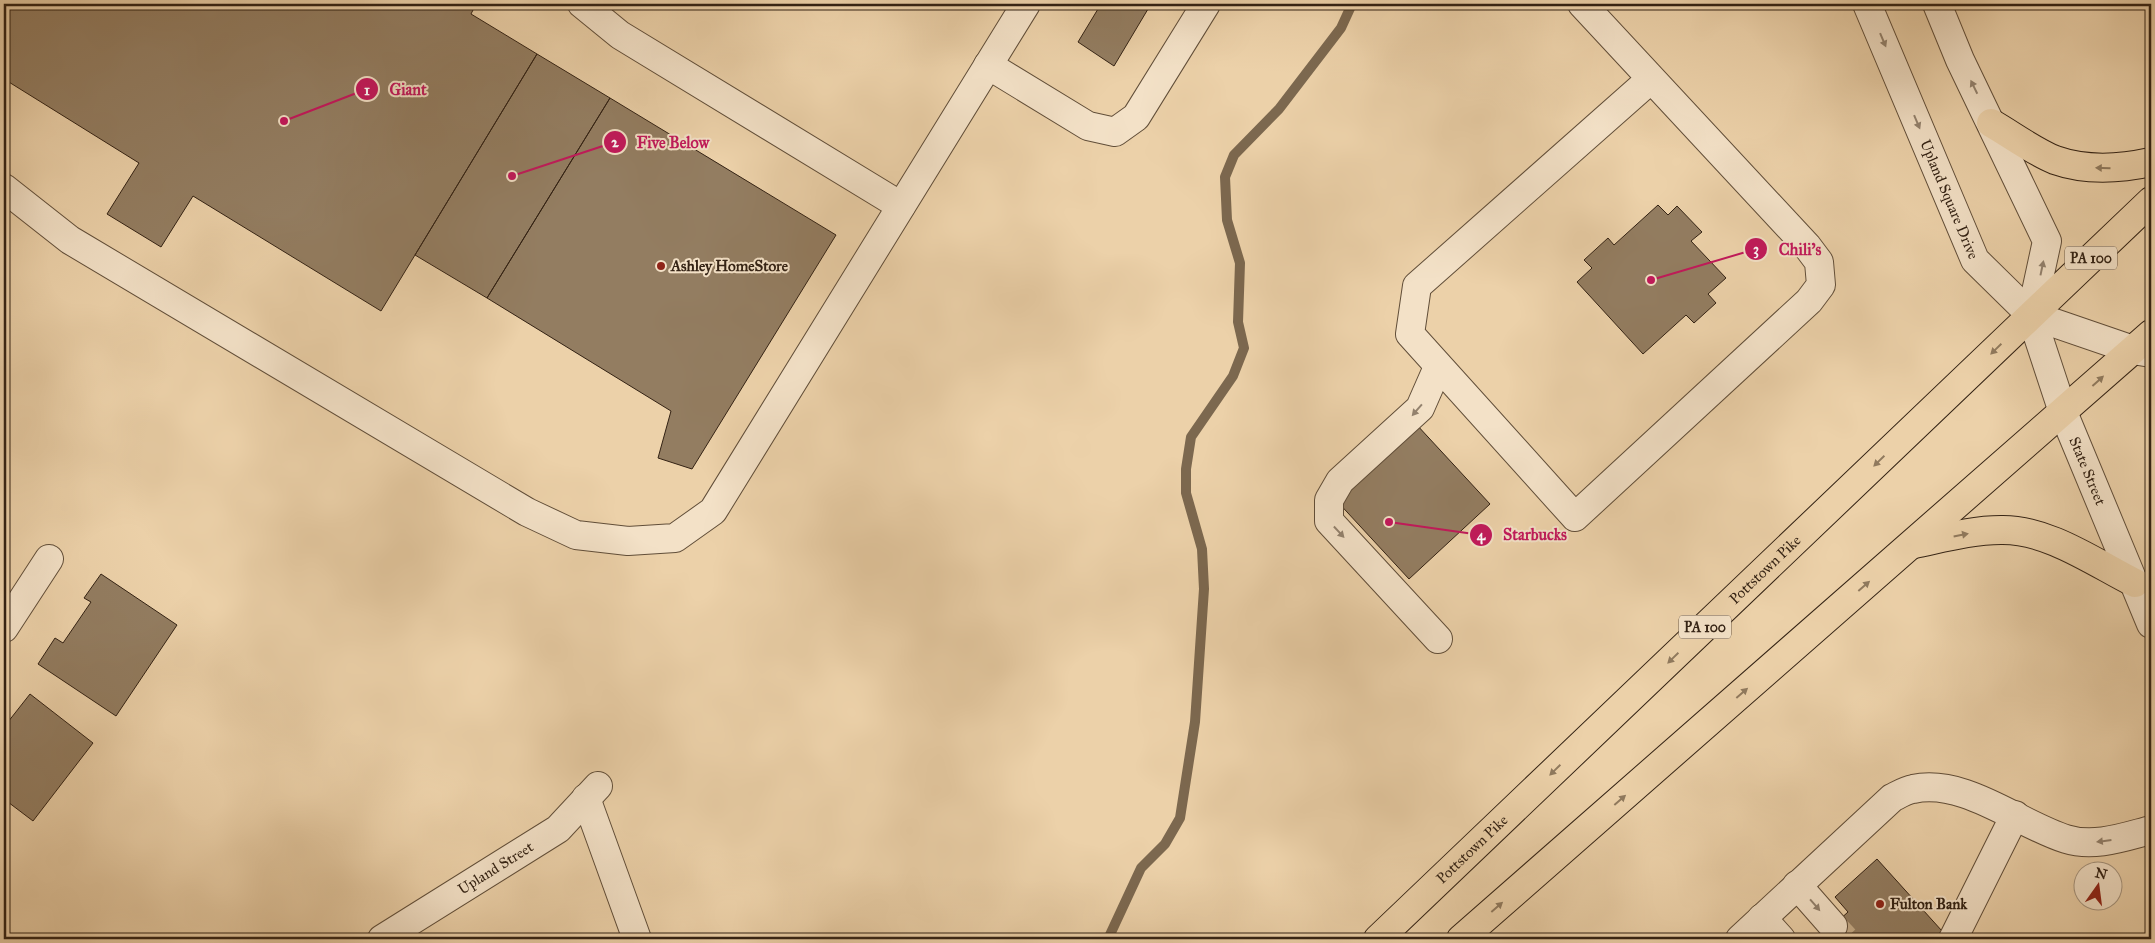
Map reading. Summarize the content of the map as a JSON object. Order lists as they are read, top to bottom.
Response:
{
  "streets": {
    "highway": ["PA 100", "Pottstown Pike"],
    "street": ["Upland Square Drive", "State Street", "Upland Street"]
  },
  "crossings": [
    ["Upland Square Drive", "State Street"],
    ["Upland Square Drive", "Pottstown Pike"],
    ["State Street", "Pottstown Pike"]
  ],
  "places": [
    "Giant",
    "Five Below",
    "Ashley HomeStore",
    "Chili's",
    "Starbucks",
    "Fulton Bank"
  ],
  "north": "top"
}
